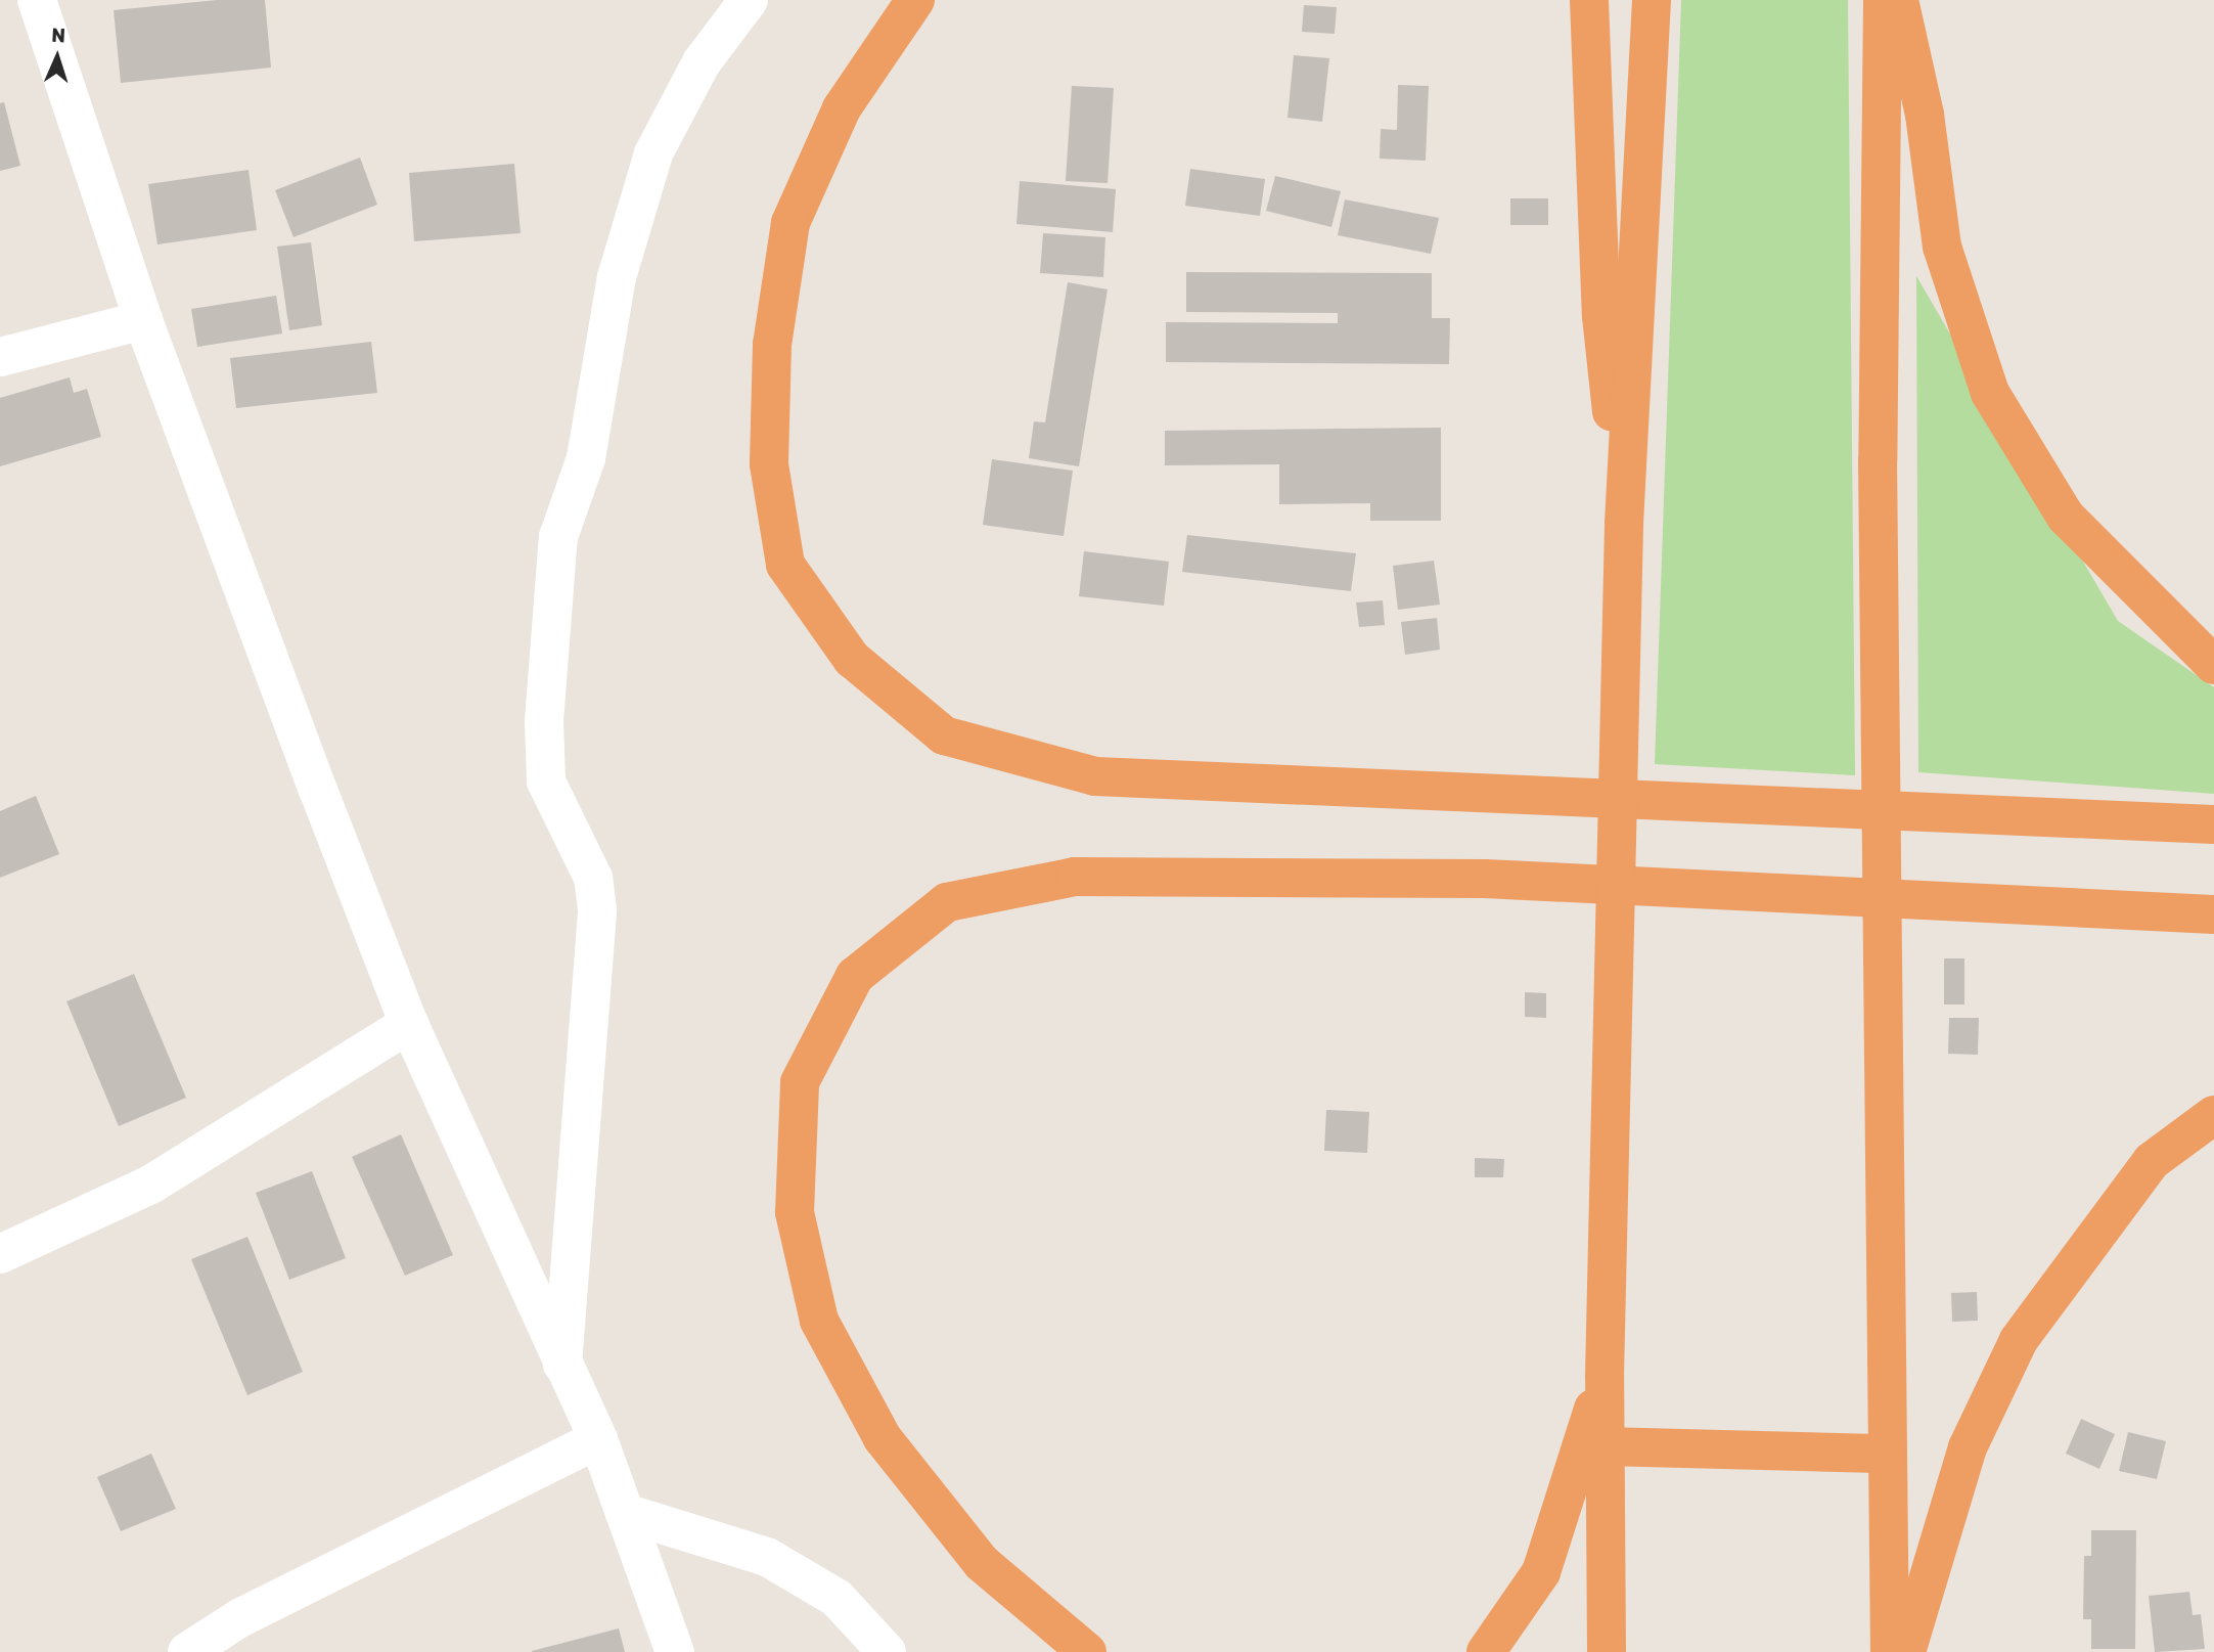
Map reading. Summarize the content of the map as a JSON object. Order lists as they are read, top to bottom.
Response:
{
  "north": "top"
}
